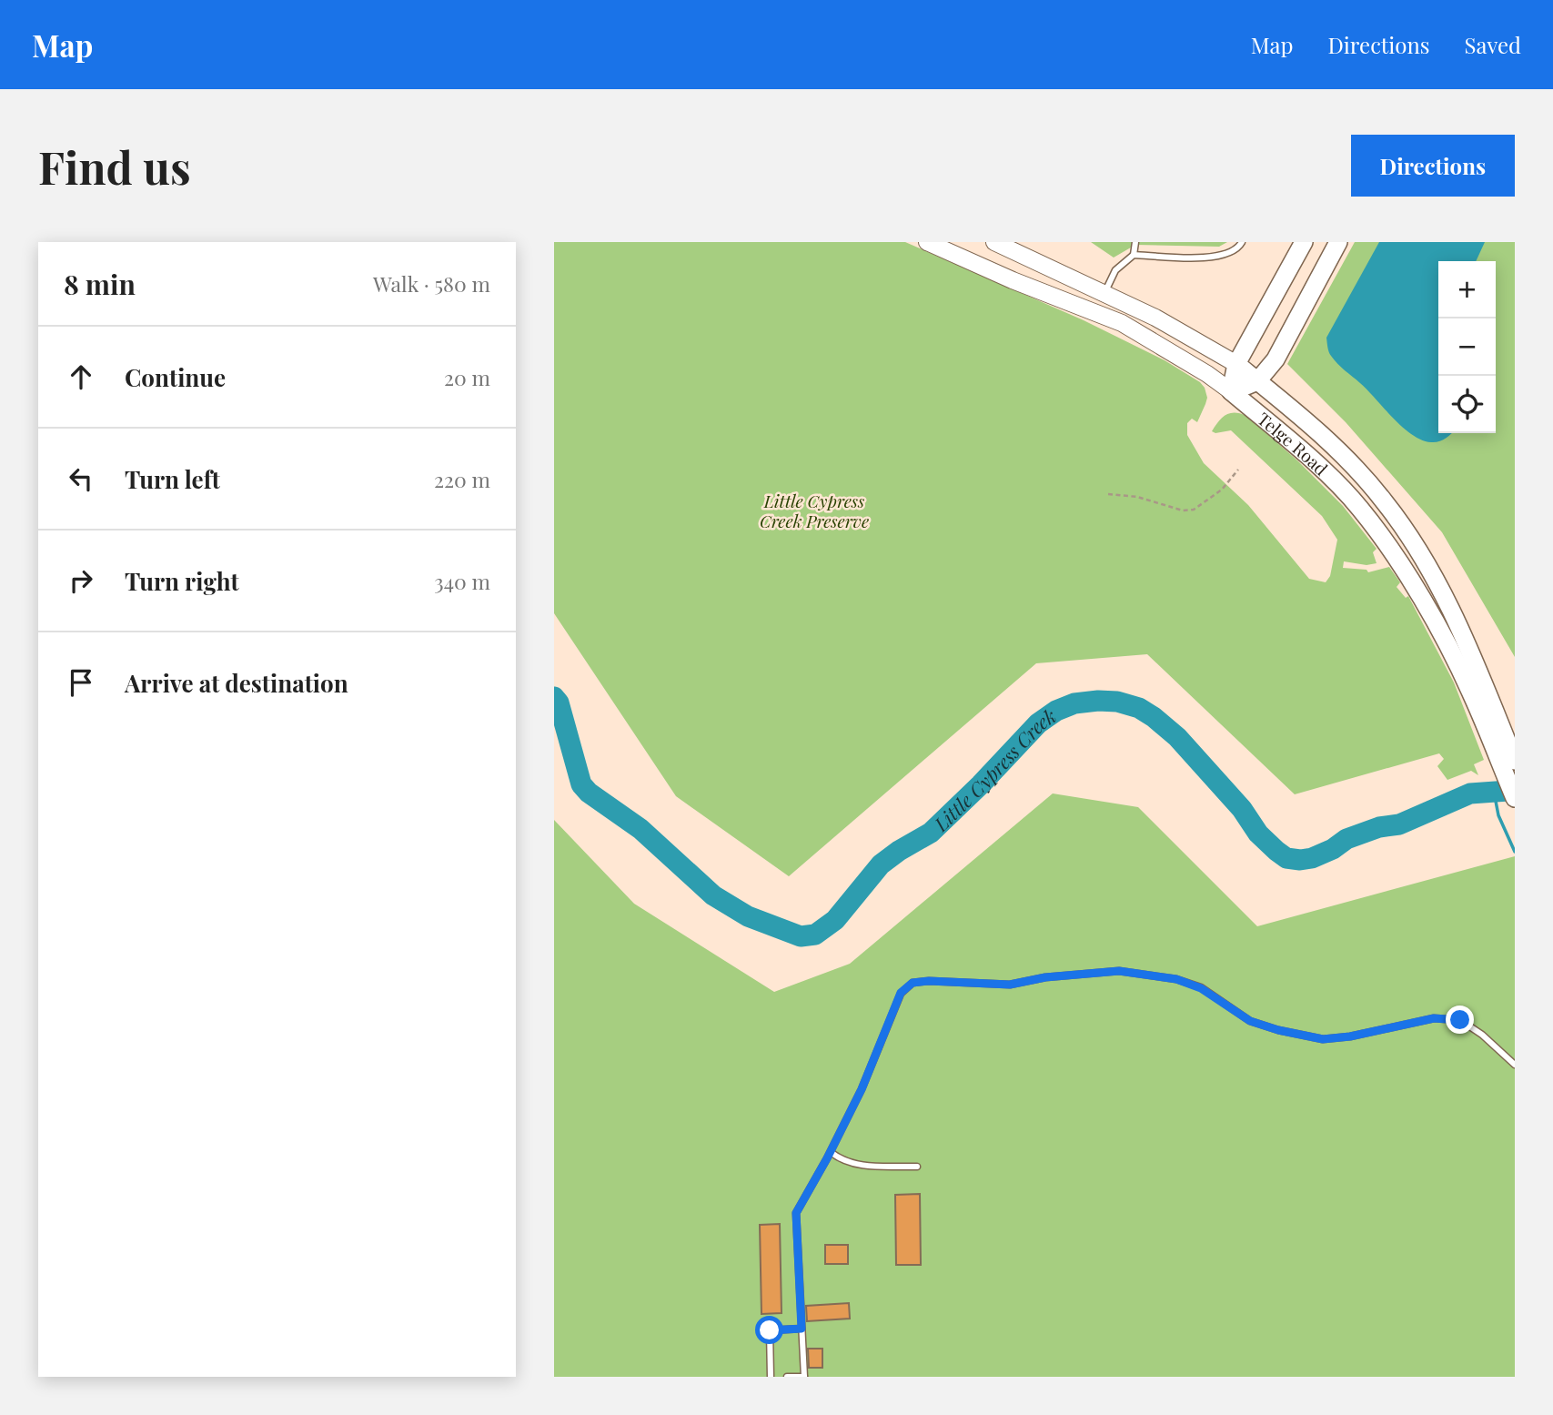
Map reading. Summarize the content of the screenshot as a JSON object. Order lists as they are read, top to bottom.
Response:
{
  "streets": {
    "main road": ["Telge Road"]
  },
  "water": ["Little Cypress Creek"],
  "parks": ["Little Cypress Creek Preserve"],
  "page": {
    "header": "Map",
    "nav": ["Map", "Directions", "Saved"],
    "buttons": "Directions",
    "title": "Find us",
    "heading": ["8 min", "Walk · 580 m"],
    "map_buttons": ["+", "−"],
    "list": [
      ["Continue", "20 m"],
      ["Turn left", "220 m"],
      ["Turn right", "340 m"],
      "Arrive at destination"
    ]
  }
}
